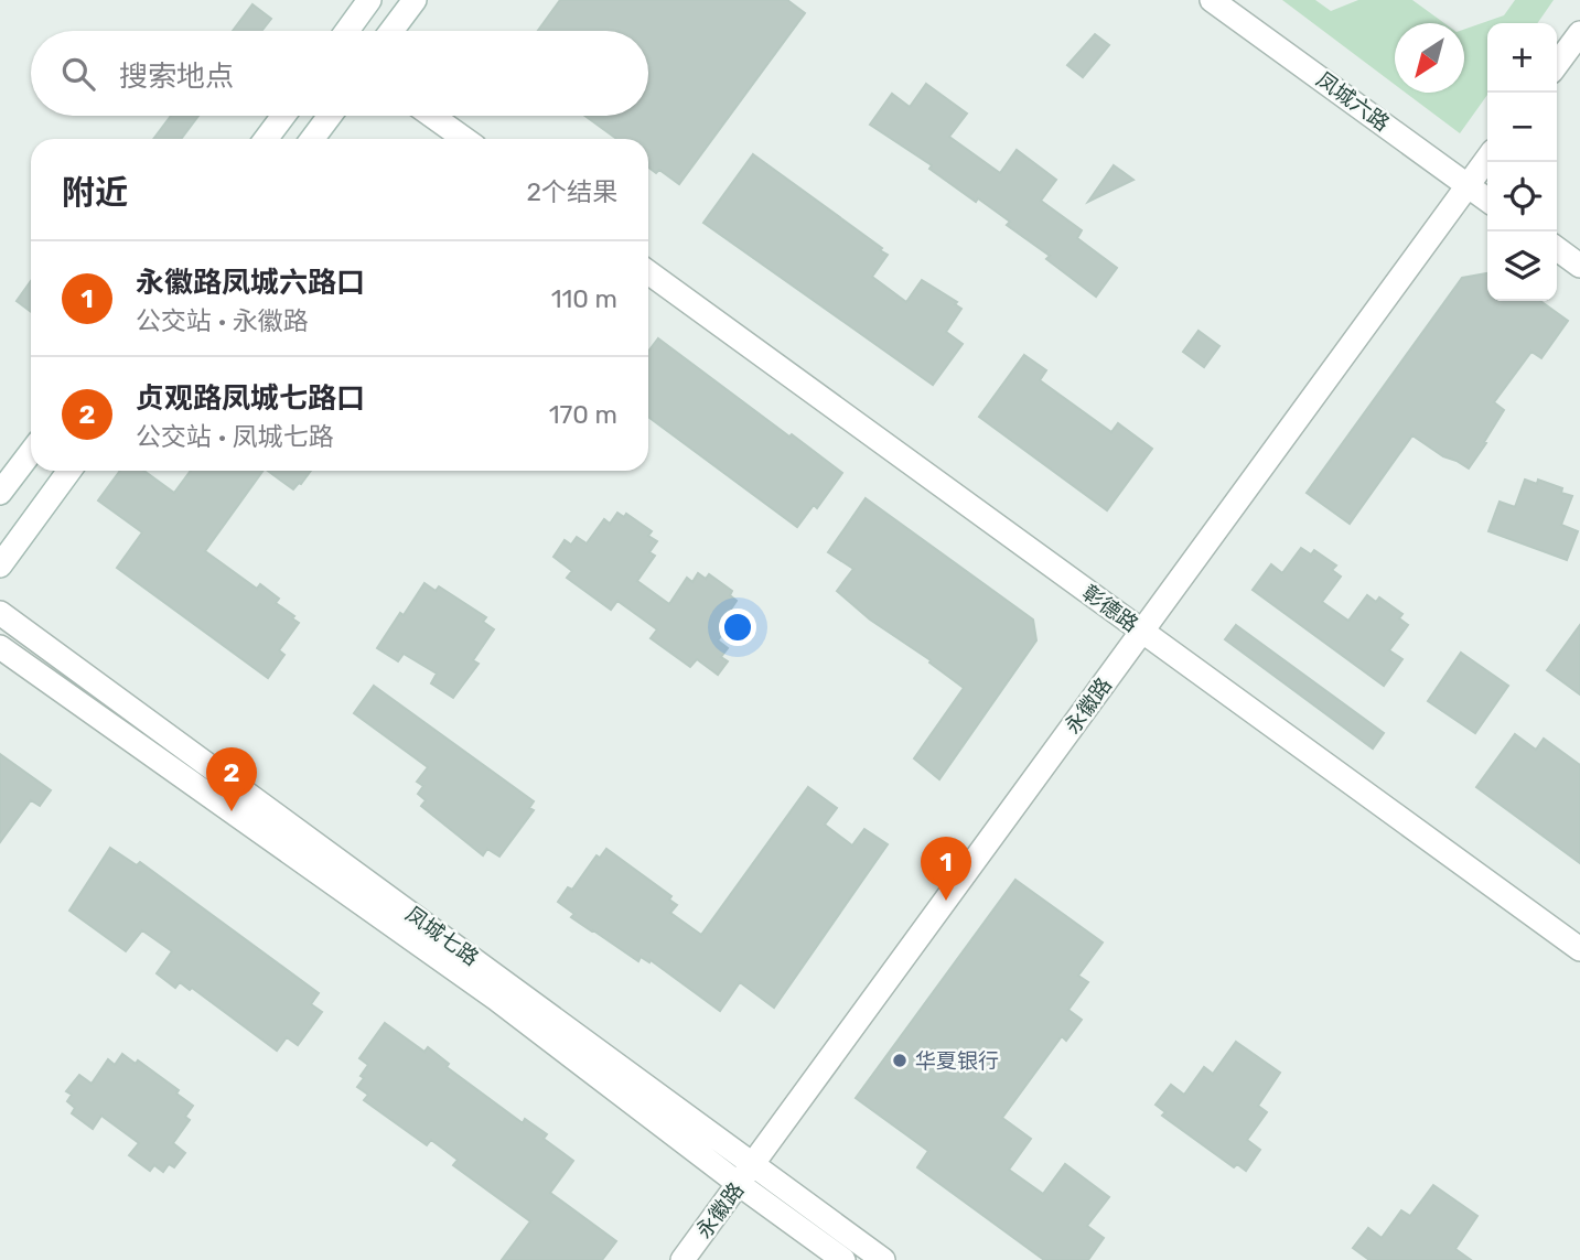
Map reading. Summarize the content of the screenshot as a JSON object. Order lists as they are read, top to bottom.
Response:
{
  "streets": {
    "street": [
      "凤城六路",
      "彰德路",
      "永徽路",
      "凤城七路"
    ]
  },
  "crossings": [
    ["凤城六路", "永徽路"],
    ["彰德路", "永徽路"],
    ["永徽路", "凤城七路"]
  ],
  "places": ["华夏银行"],
  "north": "bottom left",
  "page": {
    "map_buttons": ["+", "−"],
    "search": "搜索地点",
    "heading": ["附近", "2个结果"],
    "list": [
      {
        "mark": "1",
        "name": "永徽路凤城六路口",
        "note": "公交站 · 永徽路",
        "value": "110 m"
      },
      {
        "mark": "2",
        "name": "贞观路凤城七路口",
        "note": "公交站 · 凤城七路",
        "value": "170 m"
      }
    ],
    "pins": ["2", "1"]
  }
}
